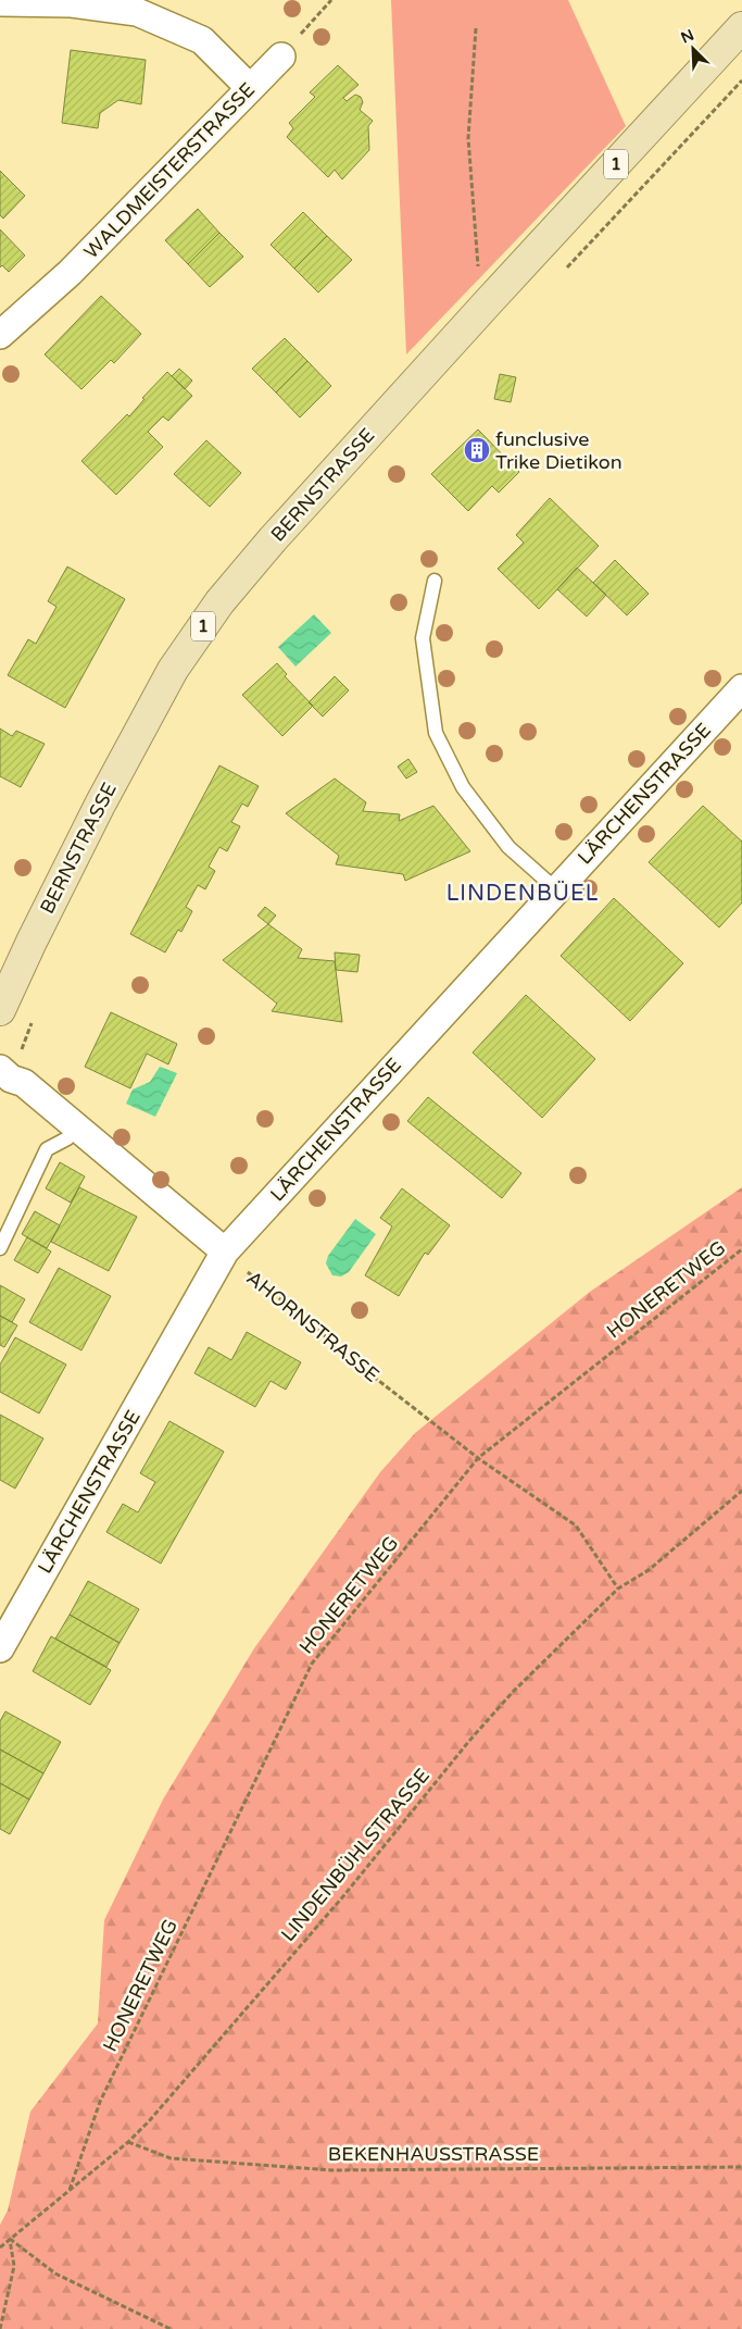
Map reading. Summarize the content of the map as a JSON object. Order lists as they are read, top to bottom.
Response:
{
  "streets": {
    "main road": ["1", "BERNSTRASSE"],
    "street": ["WALDMEISTERSTRASSE", "LÄRCHENSTRASSE"],
    "path": [
      "HONERETWEG",
      "AHORNSTRASSE",
      "LINDENBÜHLSTRASSE",
      "BEKENHAUSSTRASSE"
    ]
  },
  "crossings": [
    ["LÄRCHENSTRASSE", "AHORNSTRASSE"],
    ["HONERETWEG", "AHORNSTRASSE"],
    ["HONERETWEG", "LINDENBÜHLSTRASSE"],
    ["AHORNSTRASSE", "LINDENBÜHLSTRASSE"],
    ["LINDENBÜHLSTRASSE", "BEKENHAUSSTRASSE"]
  ],
  "districts": ["LINDENBÜEL"],
  "places": {
    "building": ["funclusive Trike Dietikon"]
  },
  "north": "top left"
}
